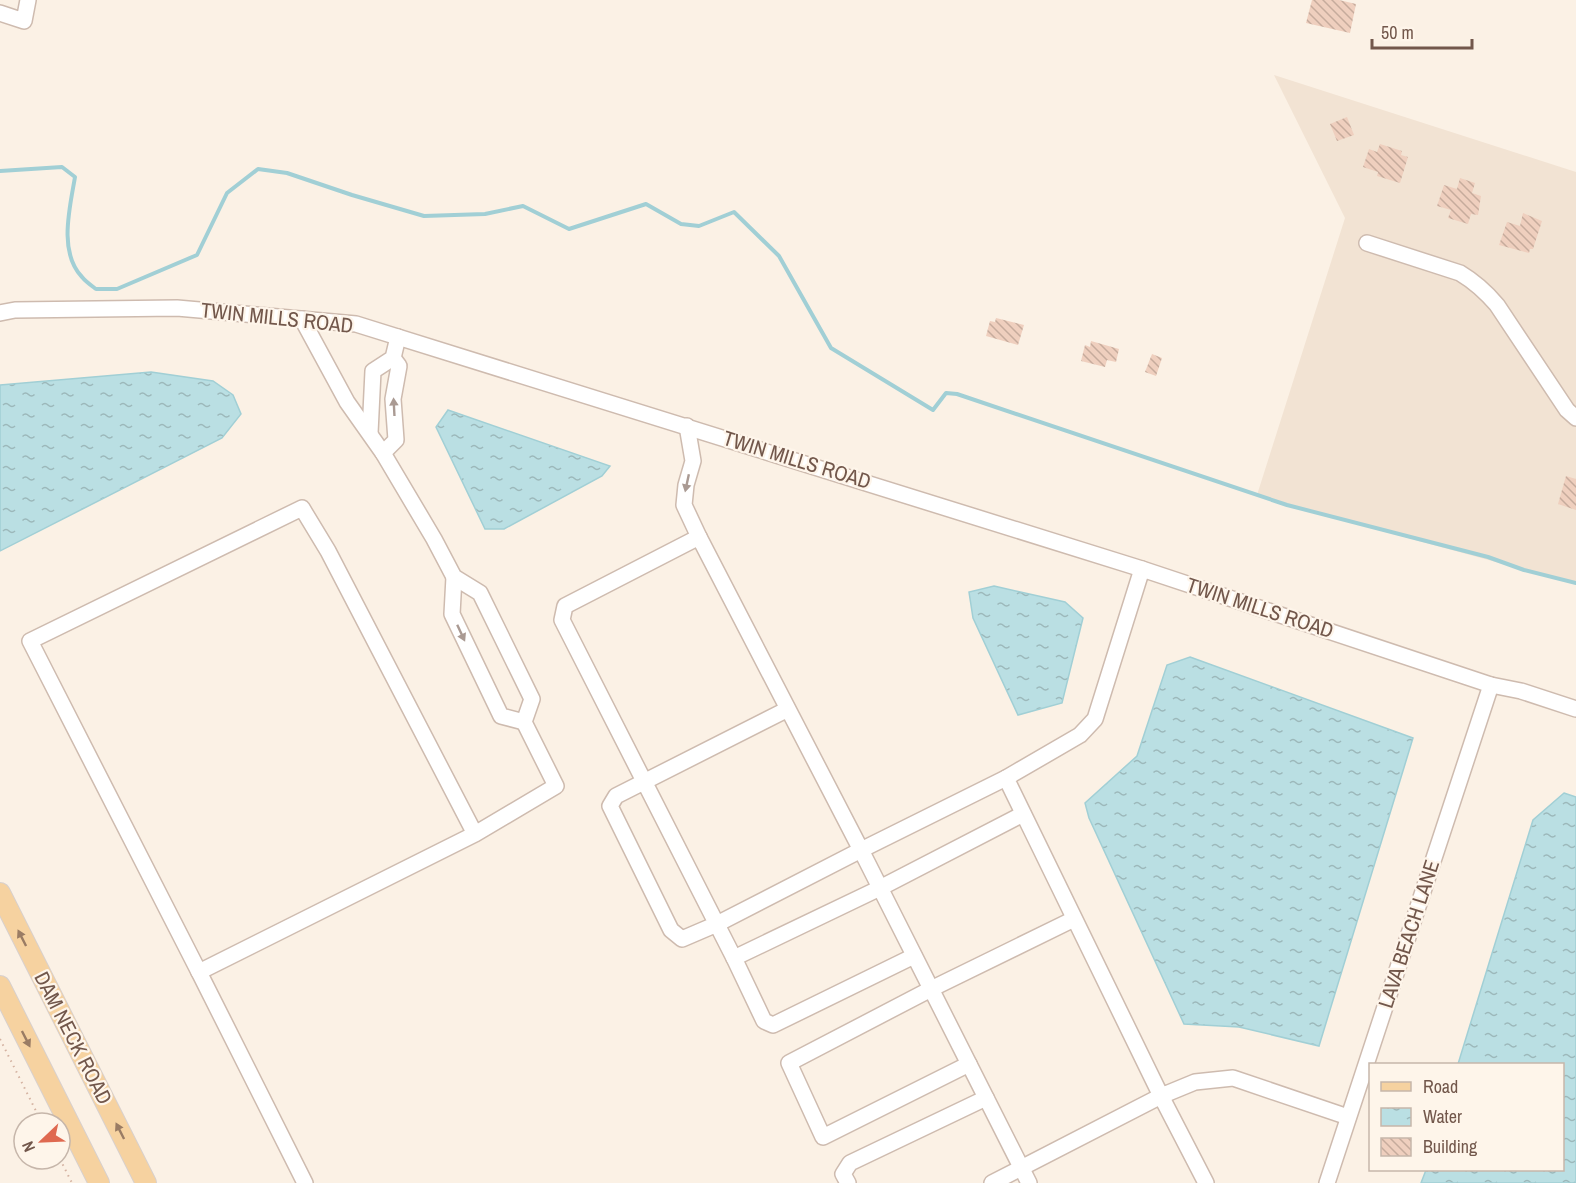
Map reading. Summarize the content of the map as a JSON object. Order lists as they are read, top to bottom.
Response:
{
  "streets": {
    "main road": ["DAM NECK ROAD"],
    "street": ["TWIN MILLS ROAD", "LAVA BEACH LANE"]
  },
  "crossings": [
    ["TWIN MILLS ROAD", "LAVA BEACH LANE"]
  ],
  "legend": ["Road", "Water", "Building"],
  "scale_bar": "50 m",
  "north": "bottom left"
}
